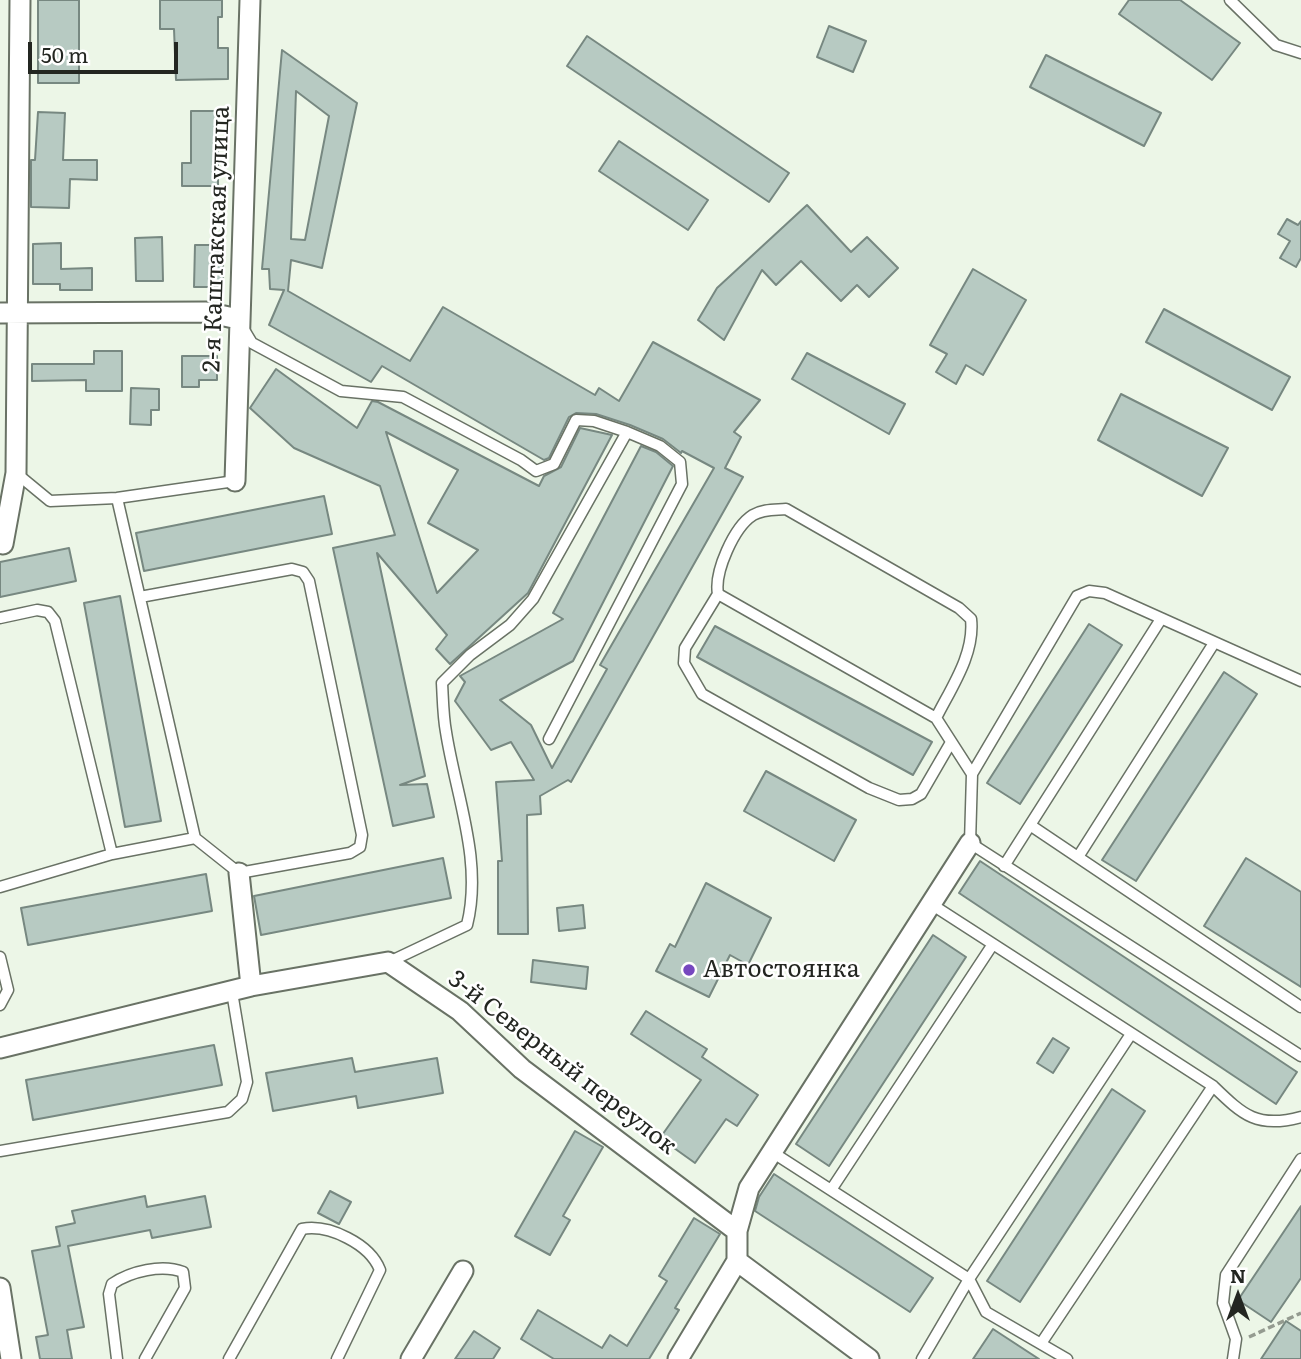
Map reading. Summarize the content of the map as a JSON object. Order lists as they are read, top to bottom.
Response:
{
  "streets": {
    "street": ["2-я Каштакская улица", "3-й Северный переулок"]
  },
  "places": ["Автостоянка"],
  "scale_bar": "50 m",
  "north": "top"
}
